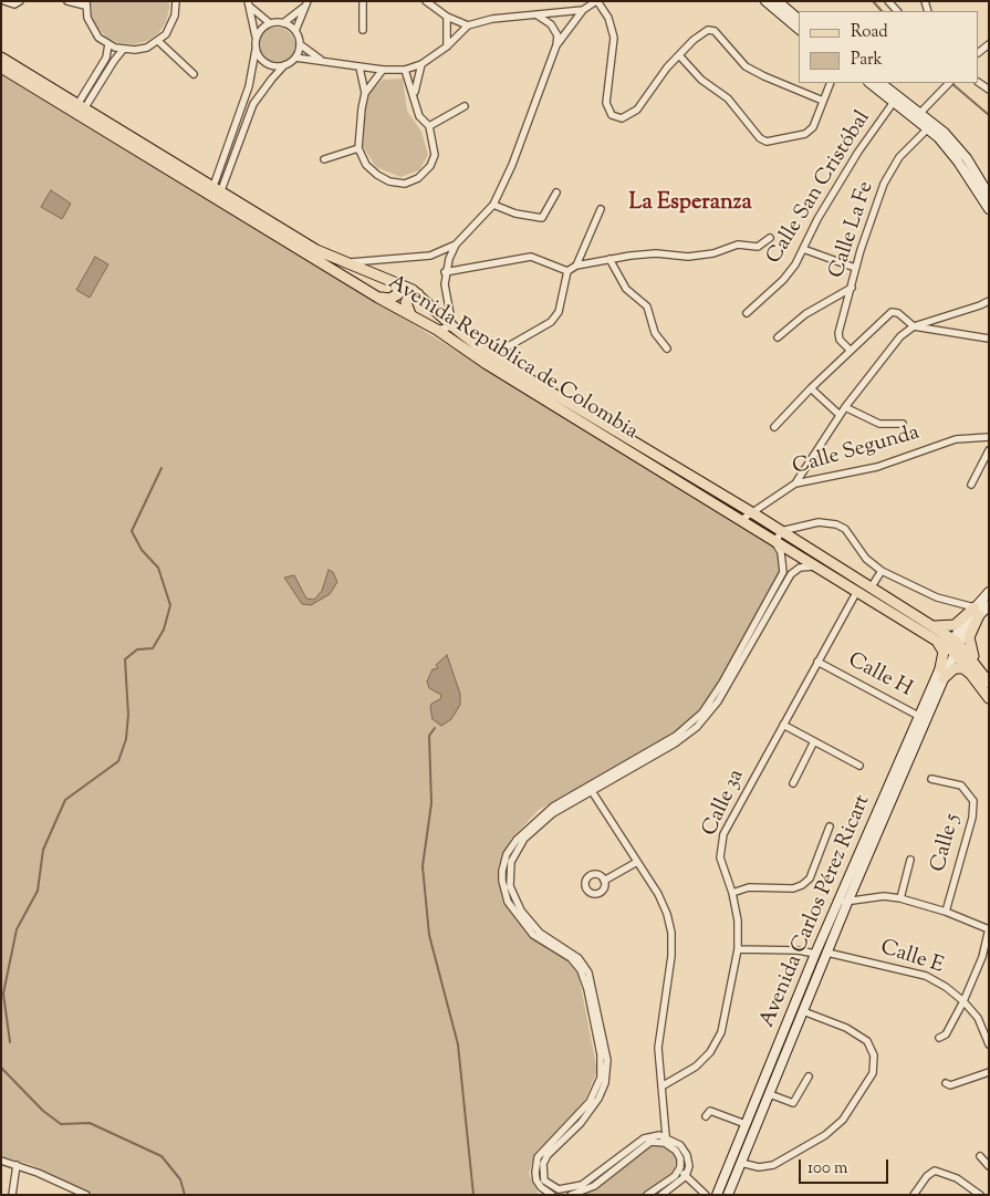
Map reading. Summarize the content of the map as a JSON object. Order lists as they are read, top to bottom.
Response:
{
  "streets": {
    "main road": ["Avenida República de Colombia", "Avenida Carlos Pérez Ricart"],
    "street": [
      "Calle San Cristóbal",
      "Calle La Fe",
      "Calle Segunda",
      "Calle H",
      "Calle 3a",
      "Calle 5",
      "Calle E"
    ]
  },
  "crossings": [
    ["Avenida República de Colombia", "Calle Segunda"],
    ["Avenida República de Colombia", "Calle 3a"],
    ["Avenida República de Colombia", "Avenida Carlos Pérez Ricart"],
    ["Calle H", "Calle 3a"],
    ["Calle H", "Avenida Carlos Pérez Ricart"],
    ["Avenida Carlos Pérez Ricart", "Calle E"]
  ],
  "districts": ["La Esperanza"],
  "legend": ["Road", "Park"],
  "scale_bar": "100 m"
}
